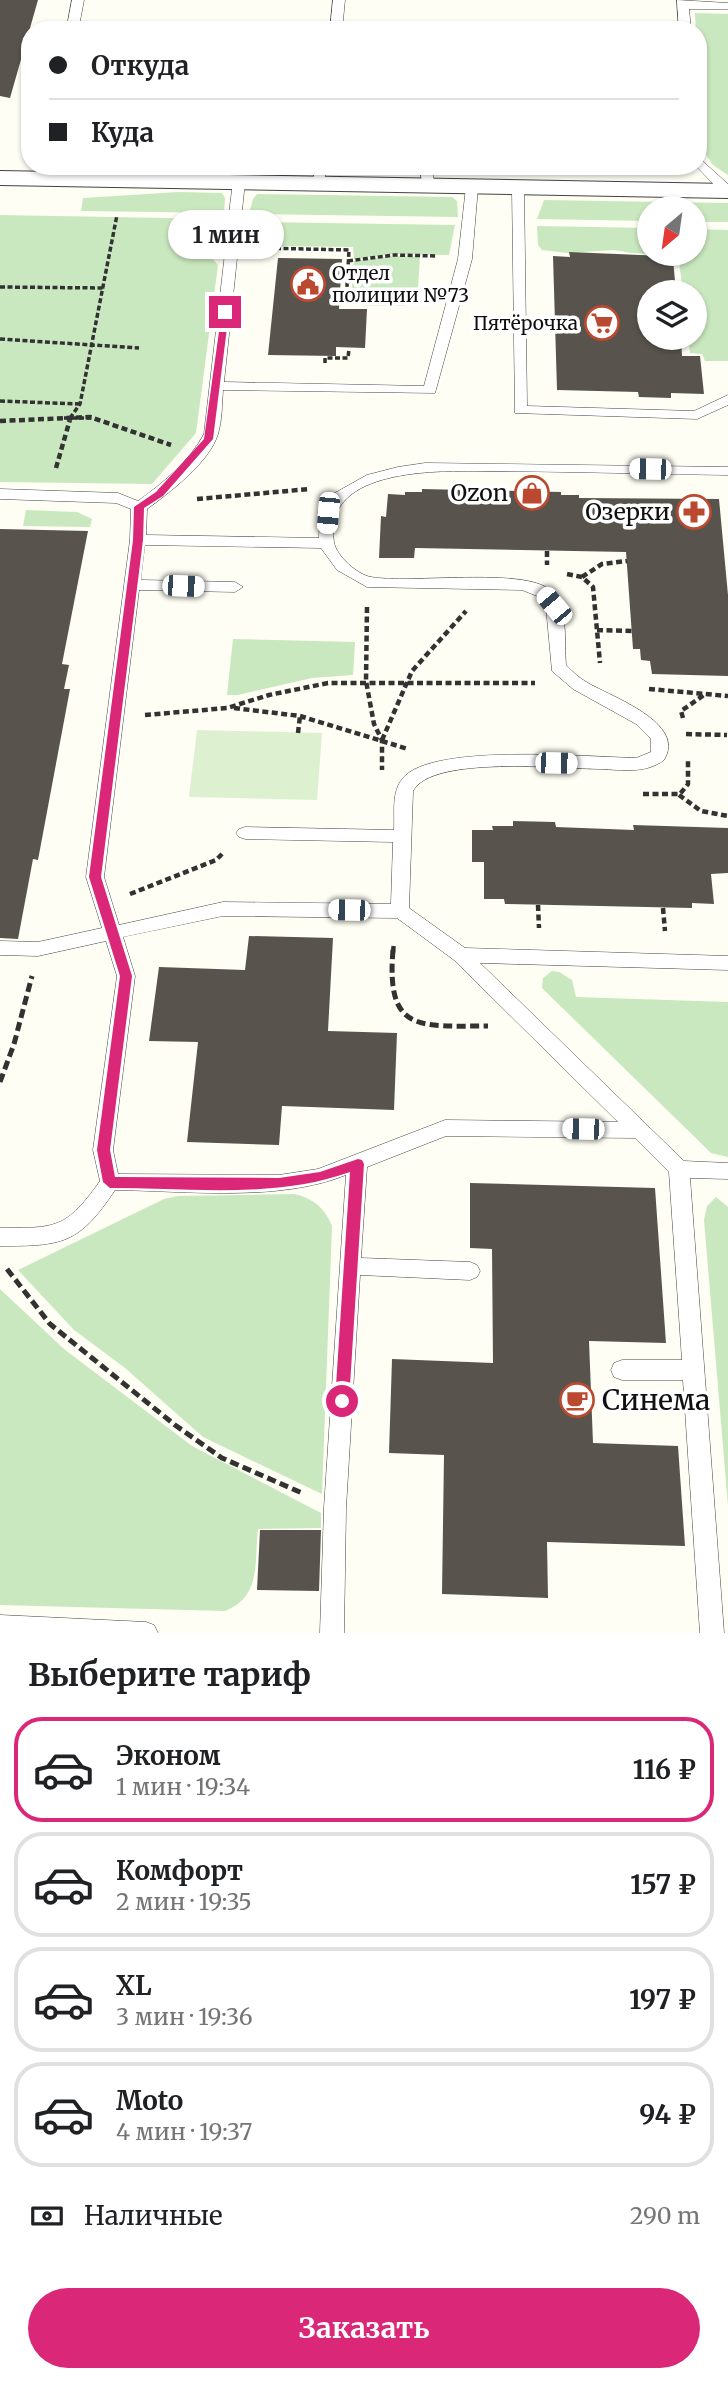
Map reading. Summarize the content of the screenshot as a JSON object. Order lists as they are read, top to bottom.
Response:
{
  "places": {
    "public building": ["Отдел полиции №73"],
    "supermarket": ["Пятёрочка"],
    "shop": ["Ozon"],
    "pharmacy": ["Озерки"],
    "cafe": ["Синема"]
  },
  "north": "bottom left",
  "page": {
    "banner": ["Откуда", "Куда"],
    "bubble": "1 мин",
    "heading": "Выберите тариф",
    "list": [
      {
        "name": "Эконом",
        "note": "1 мин · 19:34",
        "value": "116 ₽"
      },
      {
        "name": "Комфорт",
        "note": "2 мин · 19:35",
        "value": "157 ₽"
      },
      {
        "name": "XL",
        "note": "3 мин · 19:36",
        "value": "197 ₽"
      },
      {
        "name": "Moto",
        "note": "4 мин · 19:37",
        "value": "94 ₽"
      }
    ],
    "pay": ["Наличные", "290 m"],
    "buttons": "Заказать"
  }
}
